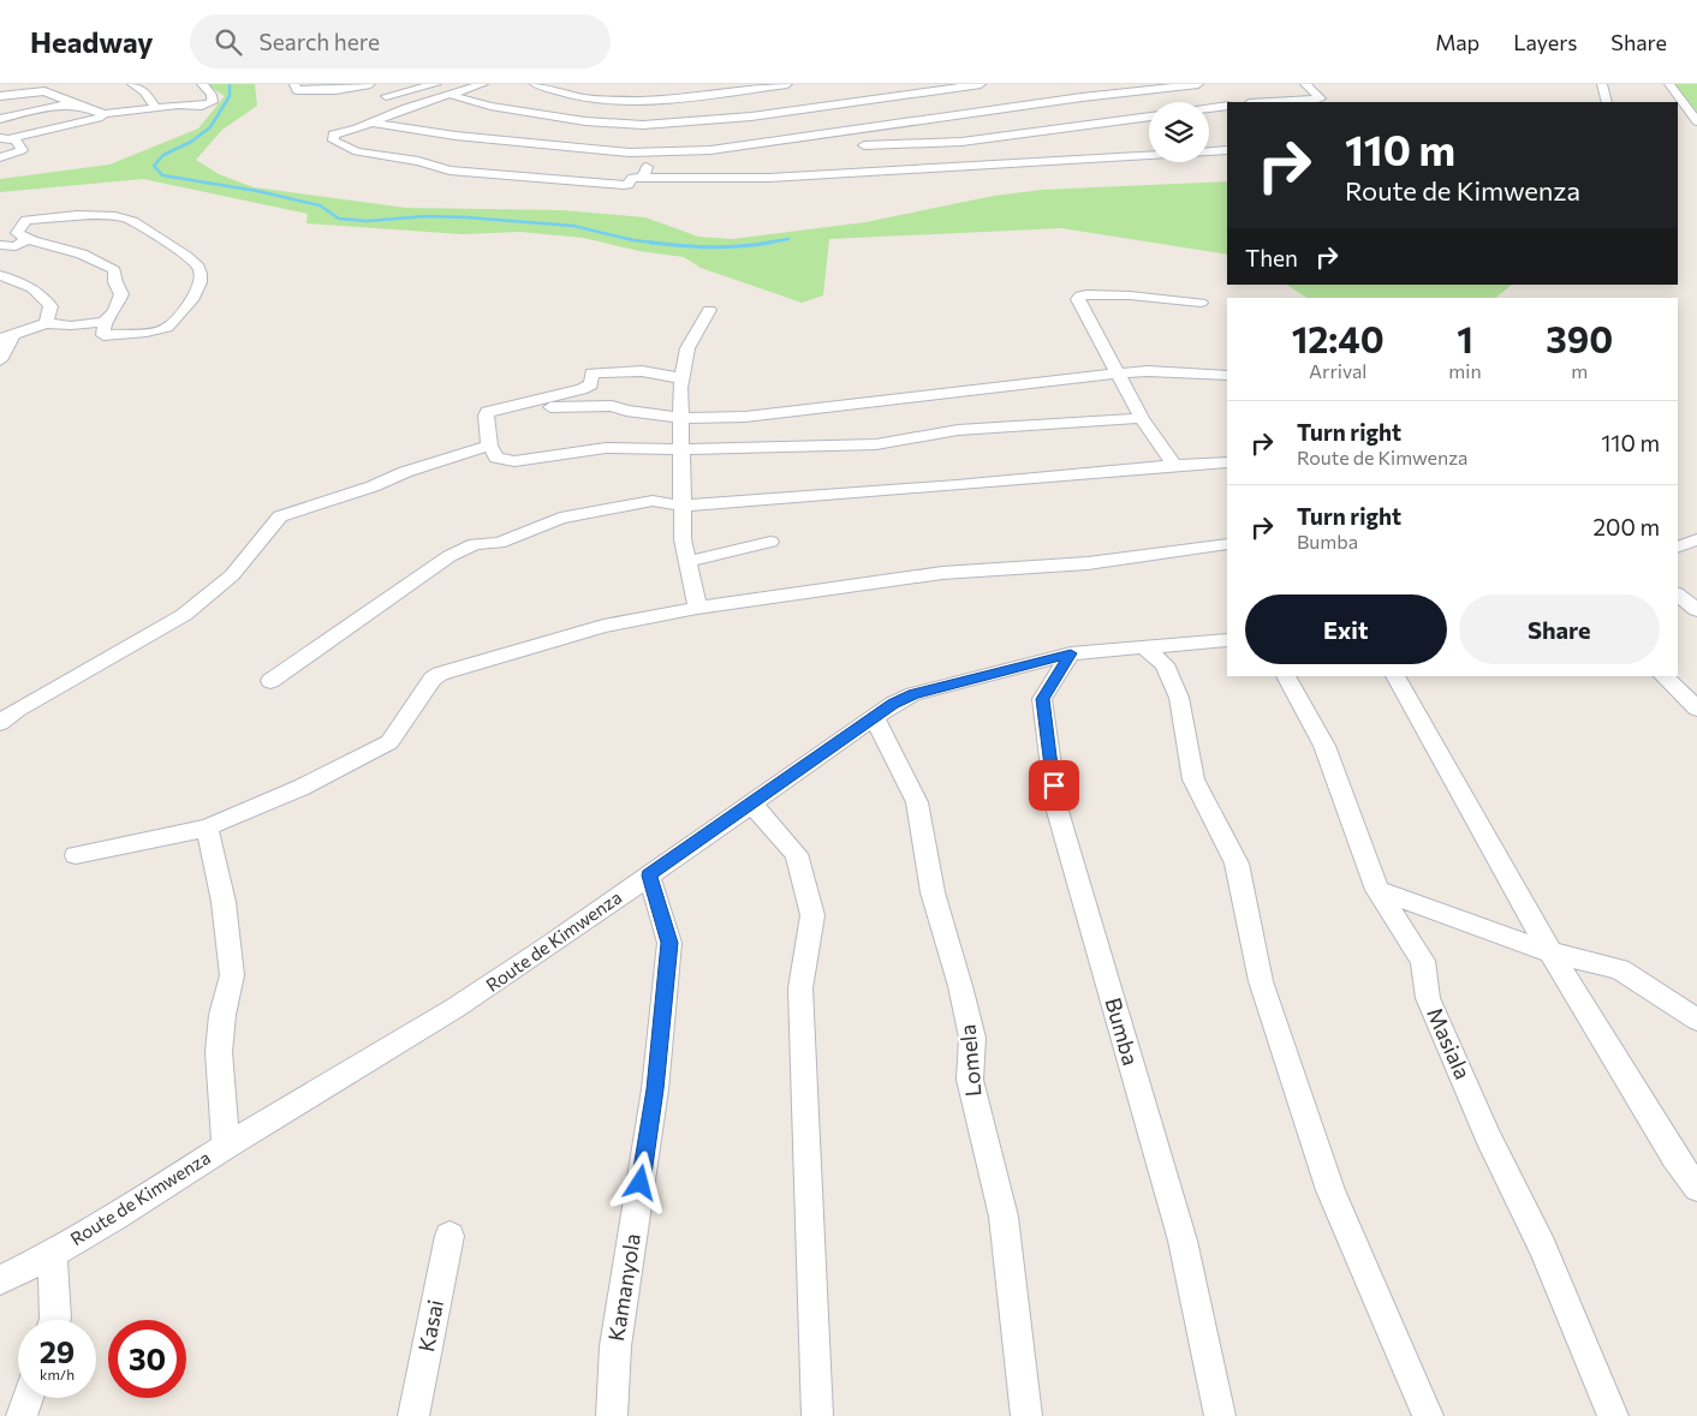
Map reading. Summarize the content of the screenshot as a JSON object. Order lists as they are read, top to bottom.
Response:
{
  "streets": {
    "street": [
      "Route de Kimwenza",
      "Bumba",
      "Masiala",
      "Lomela",
      "Kamanyola",
      "Kasai"
    ]
  },
  "crossings": [
    ["Route de Kimwenza", "Bumba"],
    ["Route de Kimwenza", "Lomela"],
    ["Route de Kimwenza", "Kamanyola"]
  ],
  "page": {
    "header": "Headway",
    "search": "Search here",
    "nav": ["Map", "Layers", "Share"],
    "turn": ["110 m", "Route de Kimwenza"],
    "then": "Then",
    "eta": [
      "12:40",
      "Arrival",
      "1",
      "min",
      "390",
      "m"
    ],
    "list": [
      {
        "name": "Turn right",
        "note": "Route de Kimwenza",
        "value": "110 m"
      },
      {
        "name": "Turn right",
        "note": "Bumba",
        "value": "200 m"
      }
    ],
    "buttons": ["Exit", "Share"],
    "speed": "29 km/h",
    "limit": "30"
  }
}
